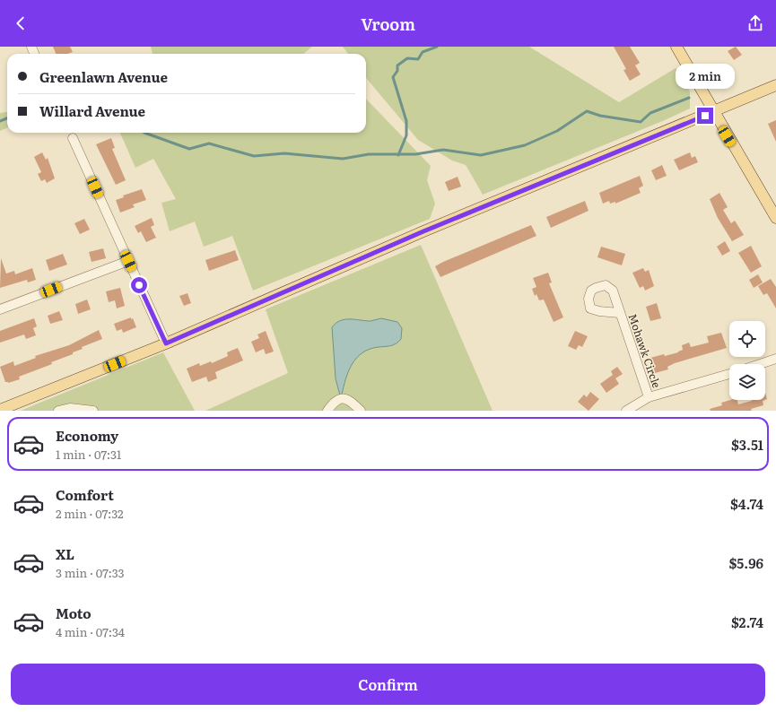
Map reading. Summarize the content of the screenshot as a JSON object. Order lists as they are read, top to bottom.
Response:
{
  "streets": {
    "street": ["Mohawk Circle"]
  },
  "page": {
    "header": "Vroom",
    "banner": ["Greenlawn Avenue", "Willard Avenue"],
    "bubble": "2 min",
    "list": [
      {
        "name": "Economy",
        "note": "1 min · 07:31",
        "value": "$3.51"
      },
      {
        "name": "Comfort",
        "note": "2 min · 07:32",
        "value": "$4.74"
      },
      {
        "name": "XL",
        "note": "3 min · 07:33",
        "value": "$5.96"
      },
      {
        "name": "Moto",
        "note": "4 min · 07:34",
        "value": "$2.74"
      }
    ],
    "buttons": "Confirm"
  }
}
